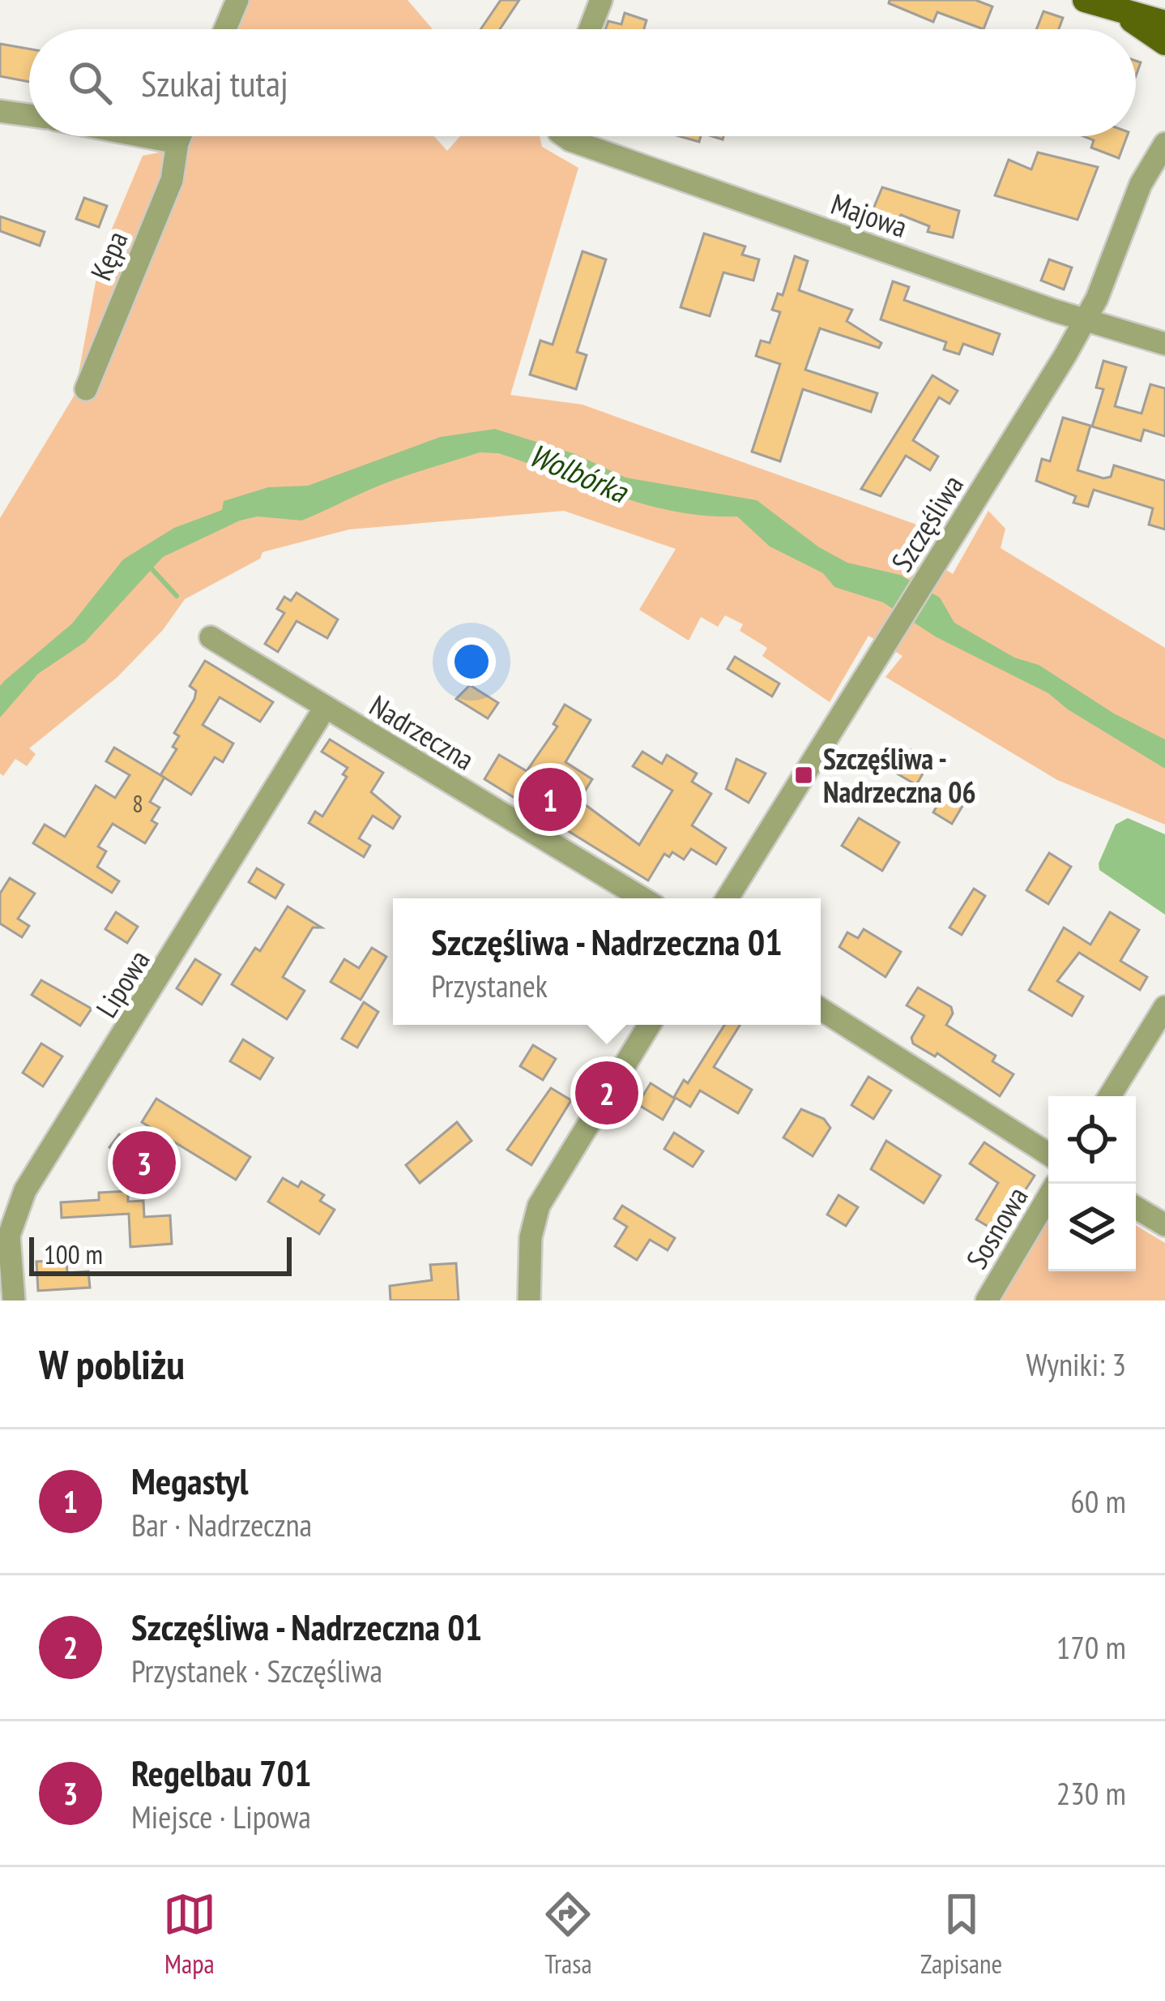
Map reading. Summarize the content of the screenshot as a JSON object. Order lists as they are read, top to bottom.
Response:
{
  "streets": {
    "street": [
      "Majowa",
      "Kępa",
      "Szczęśliwa",
      "Nadrzeczna",
      "Lipowa",
      "Sosnowa"
    ]
  },
  "crossings": [
    ["Majowa", "Szczęśliwa"],
    ["Nadrzeczna", "Lipowa"]
  ],
  "water": ["Wolbórka"],
  "places": {
    "transit": ["Szczęśliwa - Nadrzeczna 06"]
  },
  "house_numbers": ["8"],
  "scale_bar": "100 m",
  "page": {
    "search": "Szukaj tutaj",
    "pins": ["1", "2", "3"],
    "popup": ["Szczęśliwa - Nadrzeczna 01", "Przystanek"],
    "scale": "100 m",
    "heading": ["W pobliżu", "Wyniki: 3"],
    "list": [
      {
        "mark": "1",
        "name": "Megastyl",
        "note": "Bar · Nadrzeczna",
        "value": "60 m"
      },
      {
        "mark": "2",
        "name": "Szczęśliwa - Nadrzeczna 01",
        "note": "Przystanek · Szczęśliwa",
        "value": "170 m"
      },
      {
        "mark": "3",
        "name": "Regelbau 701",
        "note": "Miejsce · Lipowa",
        "value": "230 m"
      }
    ],
    "nav": ["Mapa", "Trasa", "Zapisane"]
  }
}
